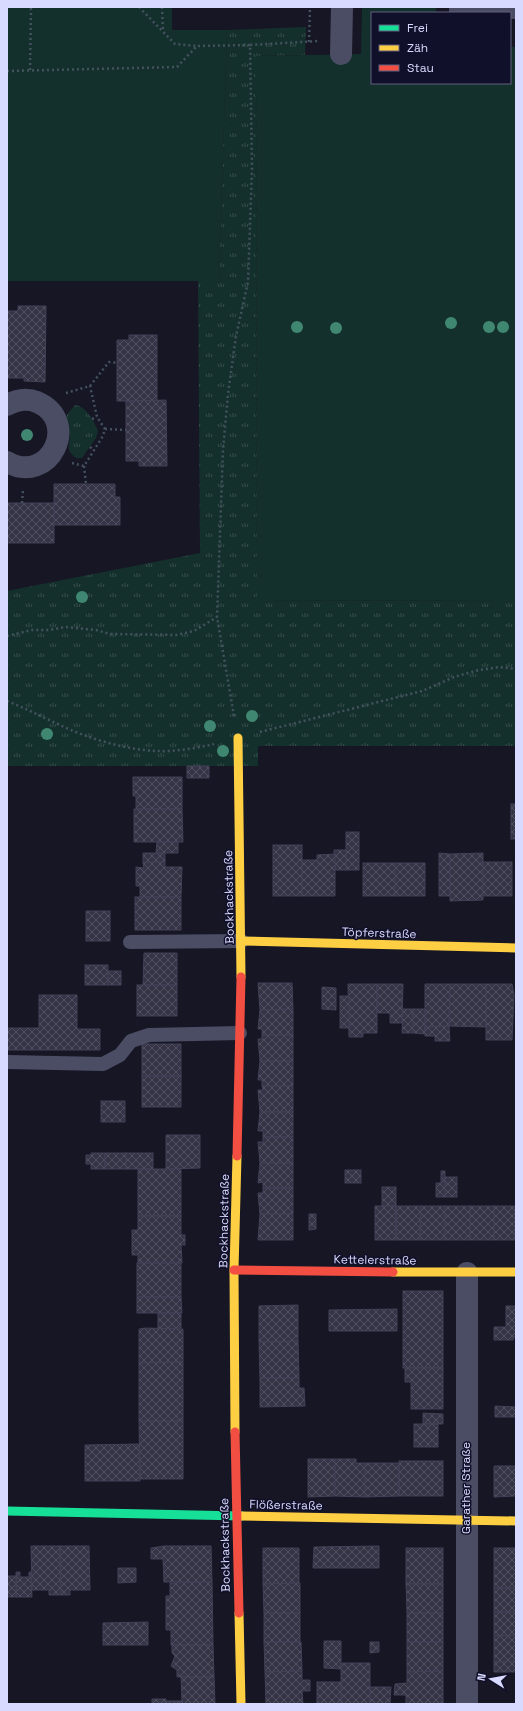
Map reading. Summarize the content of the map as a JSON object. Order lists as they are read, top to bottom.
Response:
{
  "streets": {
    "street": [
      "Bockhackstraße",
      "Töpferstraße",
      "Kettelerstraße",
      "Garather Straße",
      "Flößerstraße"
    ]
  },
  "crossings": [
    ["Bockhackstraße", "Töpferstraße"],
    ["Bockhackstraße", "Kettelerstraße"],
    ["Bockhackstraße", "Flößerstraße"],
    ["Kettelerstraße", "Garather Straße"],
    ["Garather Straße", "Flößerstraße"]
  ],
  "legend": ["Frei", "Zäh", "Stau"],
  "north": "left"
}
